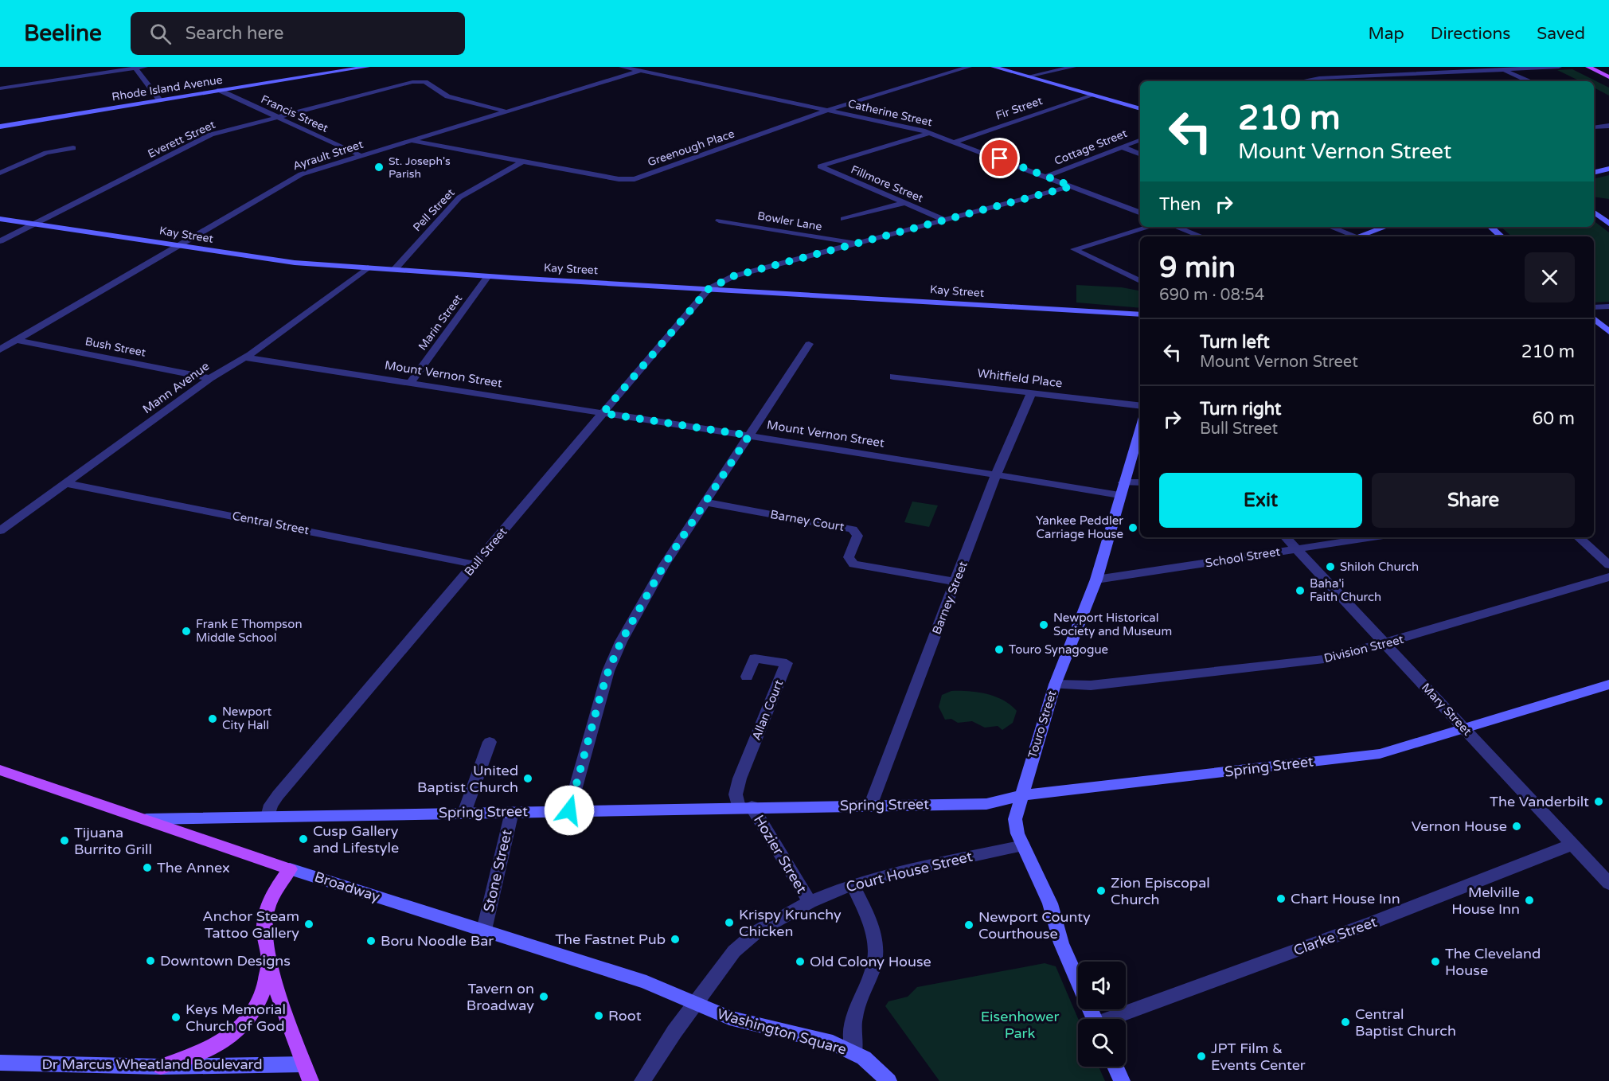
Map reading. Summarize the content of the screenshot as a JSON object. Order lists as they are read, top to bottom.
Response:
{
  "streets": {
    "main road": ["Broadway"],
    "street": [
      "Rhode Island Avenue",
      "Fir Street",
      "Catherine Street",
      "Francis Street",
      "Everett Street",
      "Cottage Street",
      "Greenough Place",
      "Ayrault Street",
      "Fillmore Street",
      "Pell Street",
      "Bowler Lane",
      "Kay Street",
      "Marin Street",
      "Bush Street",
      "Mount Vernon Street",
      "Whitfield Place",
      "Mann Avenue",
      "Barney Court",
      "Central Street",
      "Bull Street",
      "School Street",
      "Barney Street",
      "Division Street",
      "Mary Street",
      "Allan Court",
      "Touro Street",
      "Spring Street",
      "Hozier Street",
      "Stone Street",
      "Court House Street",
      "Clarke Street",
      "Washington Square",
      "Dr Marcus Wheatland Boulevard"
    ]
  },
  "crossings": [
    ["Rhode Island Avenue", "Francis Street"],
    ["Fir Street", "Catherine Street"],
    ["Catherine Street", "Cottage Street"],
    ["Catherine Street", "Greenough Place"],
    ["Catherine Street", "Ayrault Street"],
    ["Catherine Street", "Fillmore Street"],
    ["Francis Street", "Everett Street"],
    ["Francis Street", "Ayrault Street"],
    ["Everett Street", "Ayrault Street"],
    ["Everett Street", "Kay Street"],
    ["Greenough Place", "Ayrault Street"],
    ["Greenough Place", "Pell Street"],
    ["Ayrault Street", "Kay Street"],
    ["Ayrault Street", "Bush Street"],
    ["Pell Street", "Kay Street"],
    ["Kay Street", "Marin Street"],
    ["Kay Street", "Mann Avenue"],
    ["Kay Street", "Bull Street"],
    ["Marin Street", "Mount Vernon Street"],
    ["Bush Street", "Mann Avenue"],
    ["Mount Vernon Street", "Mann Avenue"],
    ["Mount Vernon Street", "Bull Street"],
    ["Mount Vernon Street", "Barney Street"],
    ["Mount Vernon Street", "Touro Street"],
    ["Whitfield Place", "Barney Street"],
    ["Mann Avenue", "Central Street"],
    ["Barney Court", "Barney Street"],
    ["Central Street", "Bull Street"],
    ["Bull Street", "Spring Street"],
    ["School Street", "Mary Street"],
    ["School Street", "Touro Street"],
    ["Barney Street", "Spring Street"],
    ["Division Street", "Mary Street"],
    ["Division Street", "Touro Street"],
    ["Mary Street", "Spring Street"],
    ["Mary Street", "Clarke Street"],
    ["Allan Court", "Spring Street"],
    ["Allan Court", "Hozier Street"],
    ["Touro Street", "Spring Street"],
    ["Touro Street", "Court House Street"],
    ["Spring Street", "Hozier Street"],
    ["Spring Street", "Stone Street"],
    ["Spring Street", "Broadway"],
    ["Hozier Street", "Court House Street"],
    ["Stone Street", "Broadway"],
    ["Court House Street", "Broadway"],
    ["Court House Street", "Washington Square"],
    ["Broadway", "Washington Square"]
  ],
  "parks": ["Eisenhower Park"],
  "places": [
    "St. Joseph's Parish",
    "Yankee Peddler Carriage House",
    "Shiloh Church",
    "Baha'i Faith Church",
    "Newport Historical Society and Museum",
    "Frank E Thompson Middle School",
    "Touro Synagogue",
    "Newport City Hall",
    "United Baptist Church",
    "The Vanderbilt",
    "Vernon House",
    "Cusp Gallery and Lifestyle",
    "Tijuana Burrito Grill",
    "The Annex",
    "Zion Episcopal Church",
    "Chart House Inn",
    "Melville House Inn",
    "Krispy Krunchy Chicken",
    "Anchor Steam Tattoo Gallery",
    "Newport County Courthouse",
    "The Fastnet Pub",
    "Boru Noodle Bar",
    "Downtown Designs",
    "Old Colony House",
    "The Cleveland House",
    "Tavern on Broadway",
    "Root",
    "Keys Memorial Church of God",
    "Central Baptist Church",
    "JPT Film & Events Center"
  ],
  "page": {
    "header": "Beeline",
    "search": "Search here",
    "nav": ["Map", "Directions", "Saved"],
    "turn": ["210 m", "Mount Vernon Street"],
    "then": "Then",
    "heading": ["9 min", "690 m · 08:54"],
    "list": [
      {
        "name": "Turn left",
        "note": "Mount Vernon Street",
        "value": "210 m"
      },
      {
        "name": "Turn right",
        "note": "Bull Street",
        "value": "60 m"
      }
    ],
    "buttons": ["Exit", "Share"]
  }
}
